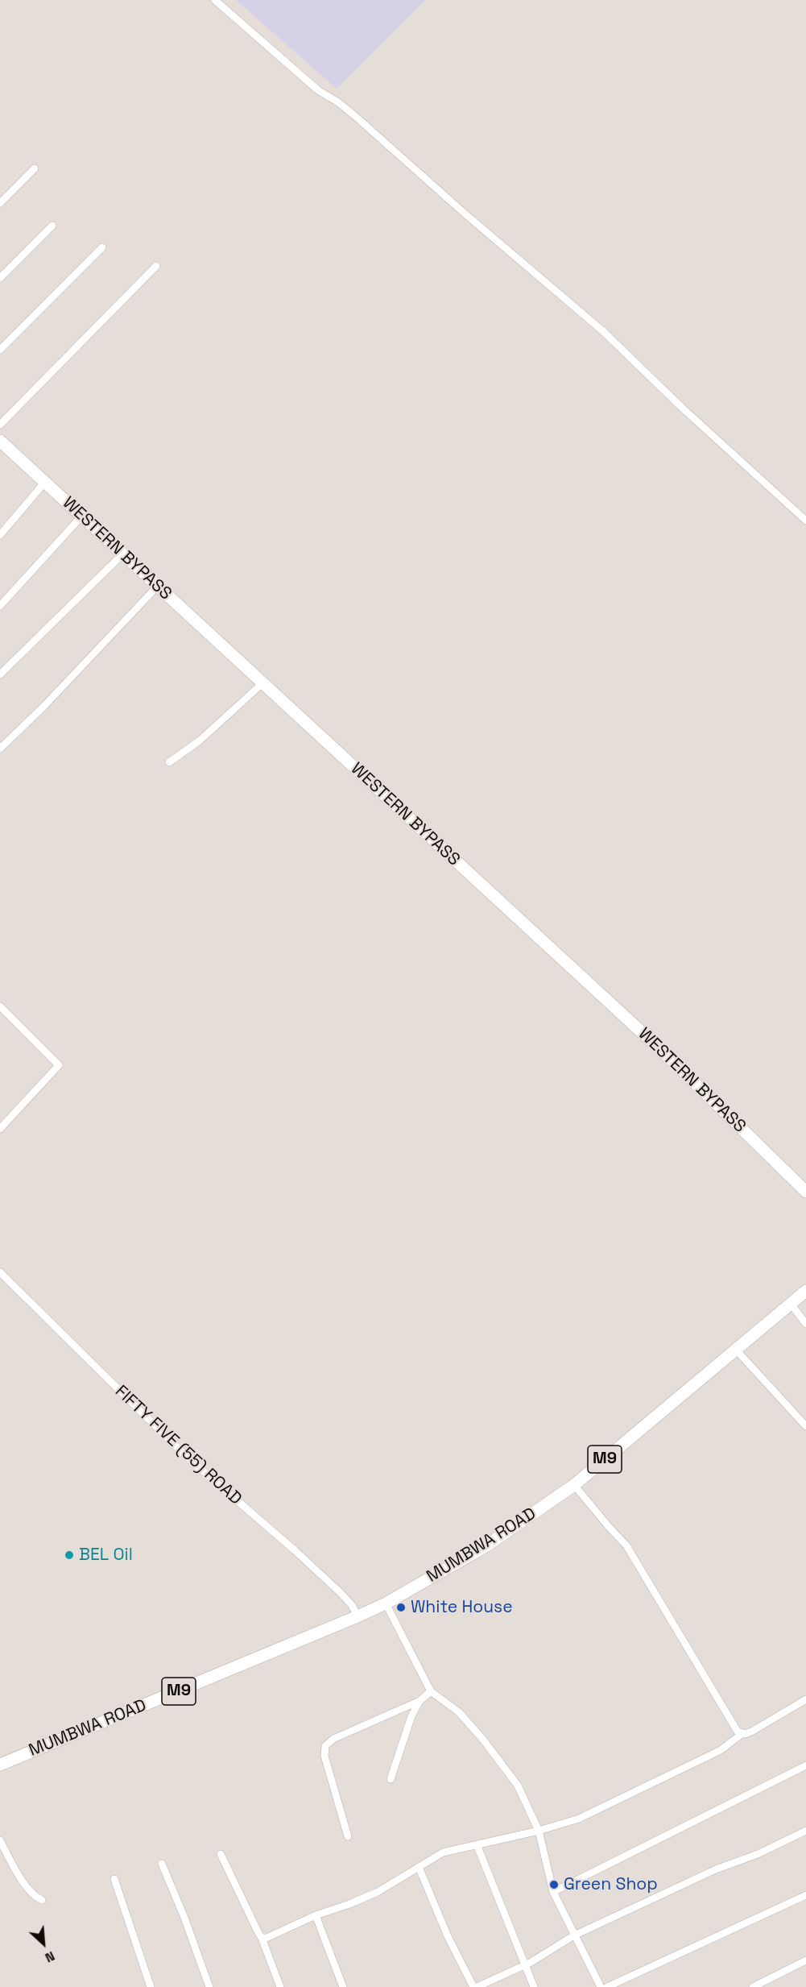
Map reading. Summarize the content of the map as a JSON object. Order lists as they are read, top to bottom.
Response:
{
  "streets": {
    "main road": ["WESTERN BYPASS", "M9", "MUMBWA ROAD"],
    "street": ["FIFTY FIVE (55) ROAD"]
  },
  "crossings": [
    ["FIFTY FIVE (55) ROAD", "MUMBWA ROAD"]
  ],
  "places": ["BEL Oil", "White House", "Green Shop"],
  "north": "bottom right"
}
